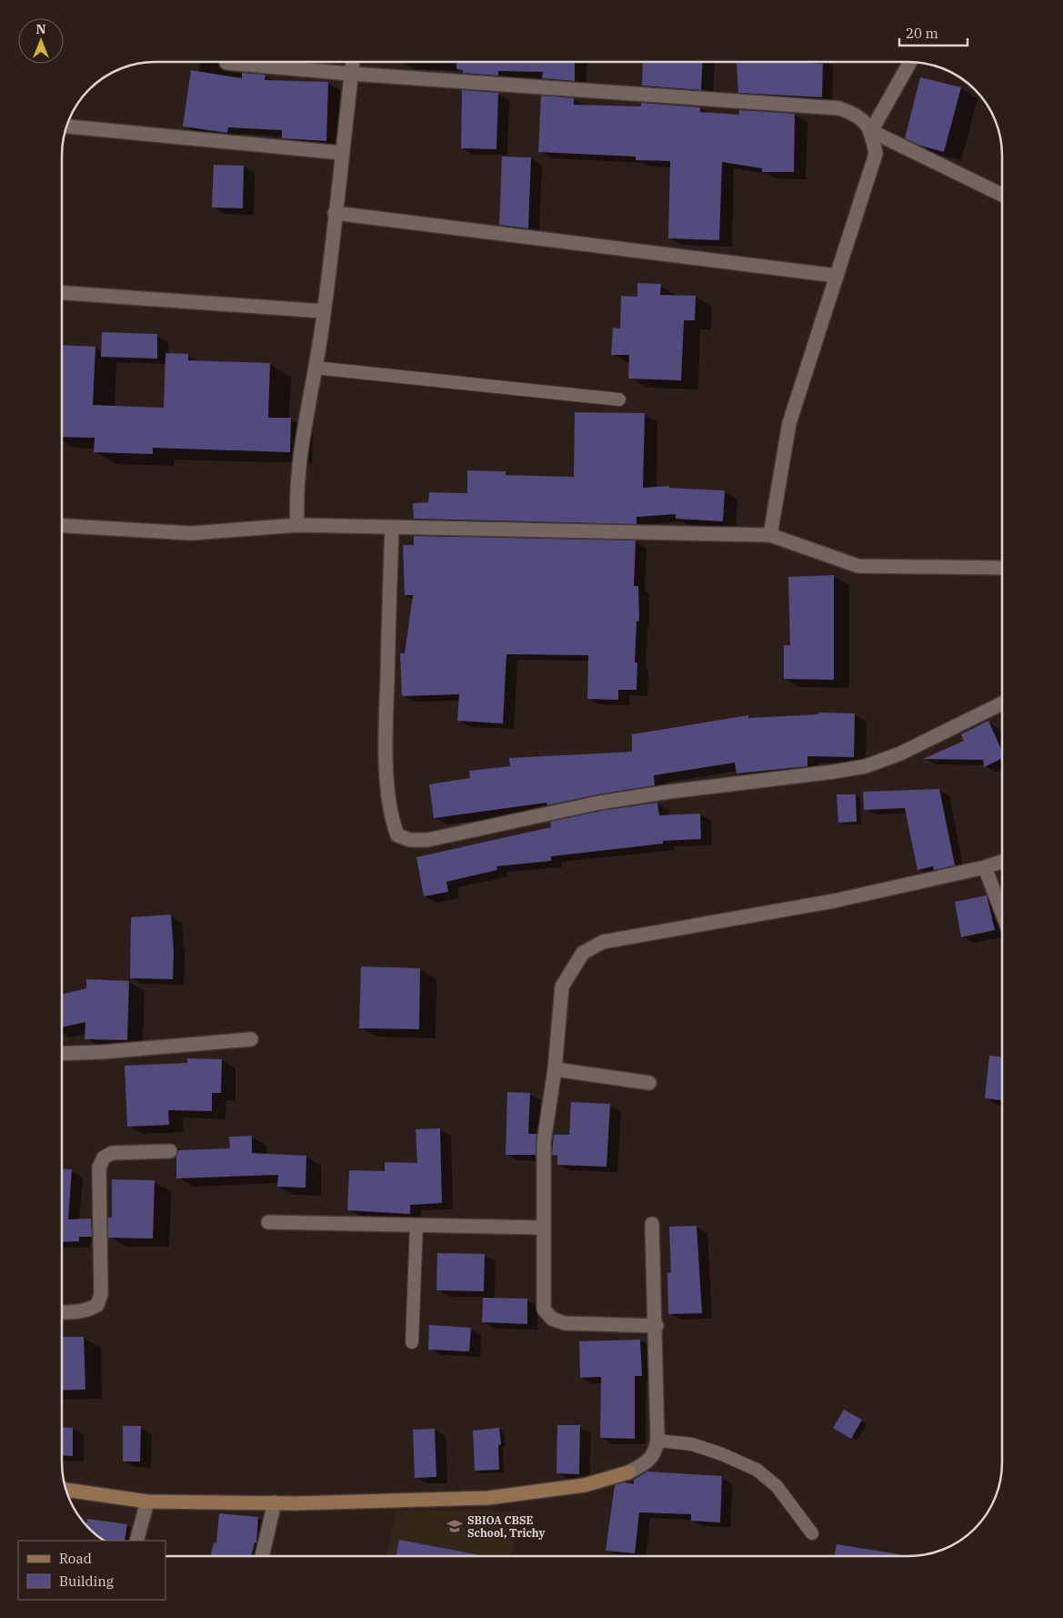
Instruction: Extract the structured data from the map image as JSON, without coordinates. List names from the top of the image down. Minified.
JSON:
{"places":{"school or university":["SBIOA CBSE School, Trichy"]},"legend":["Road","Building"],"scale_bar":"20 m","north":"top"}
